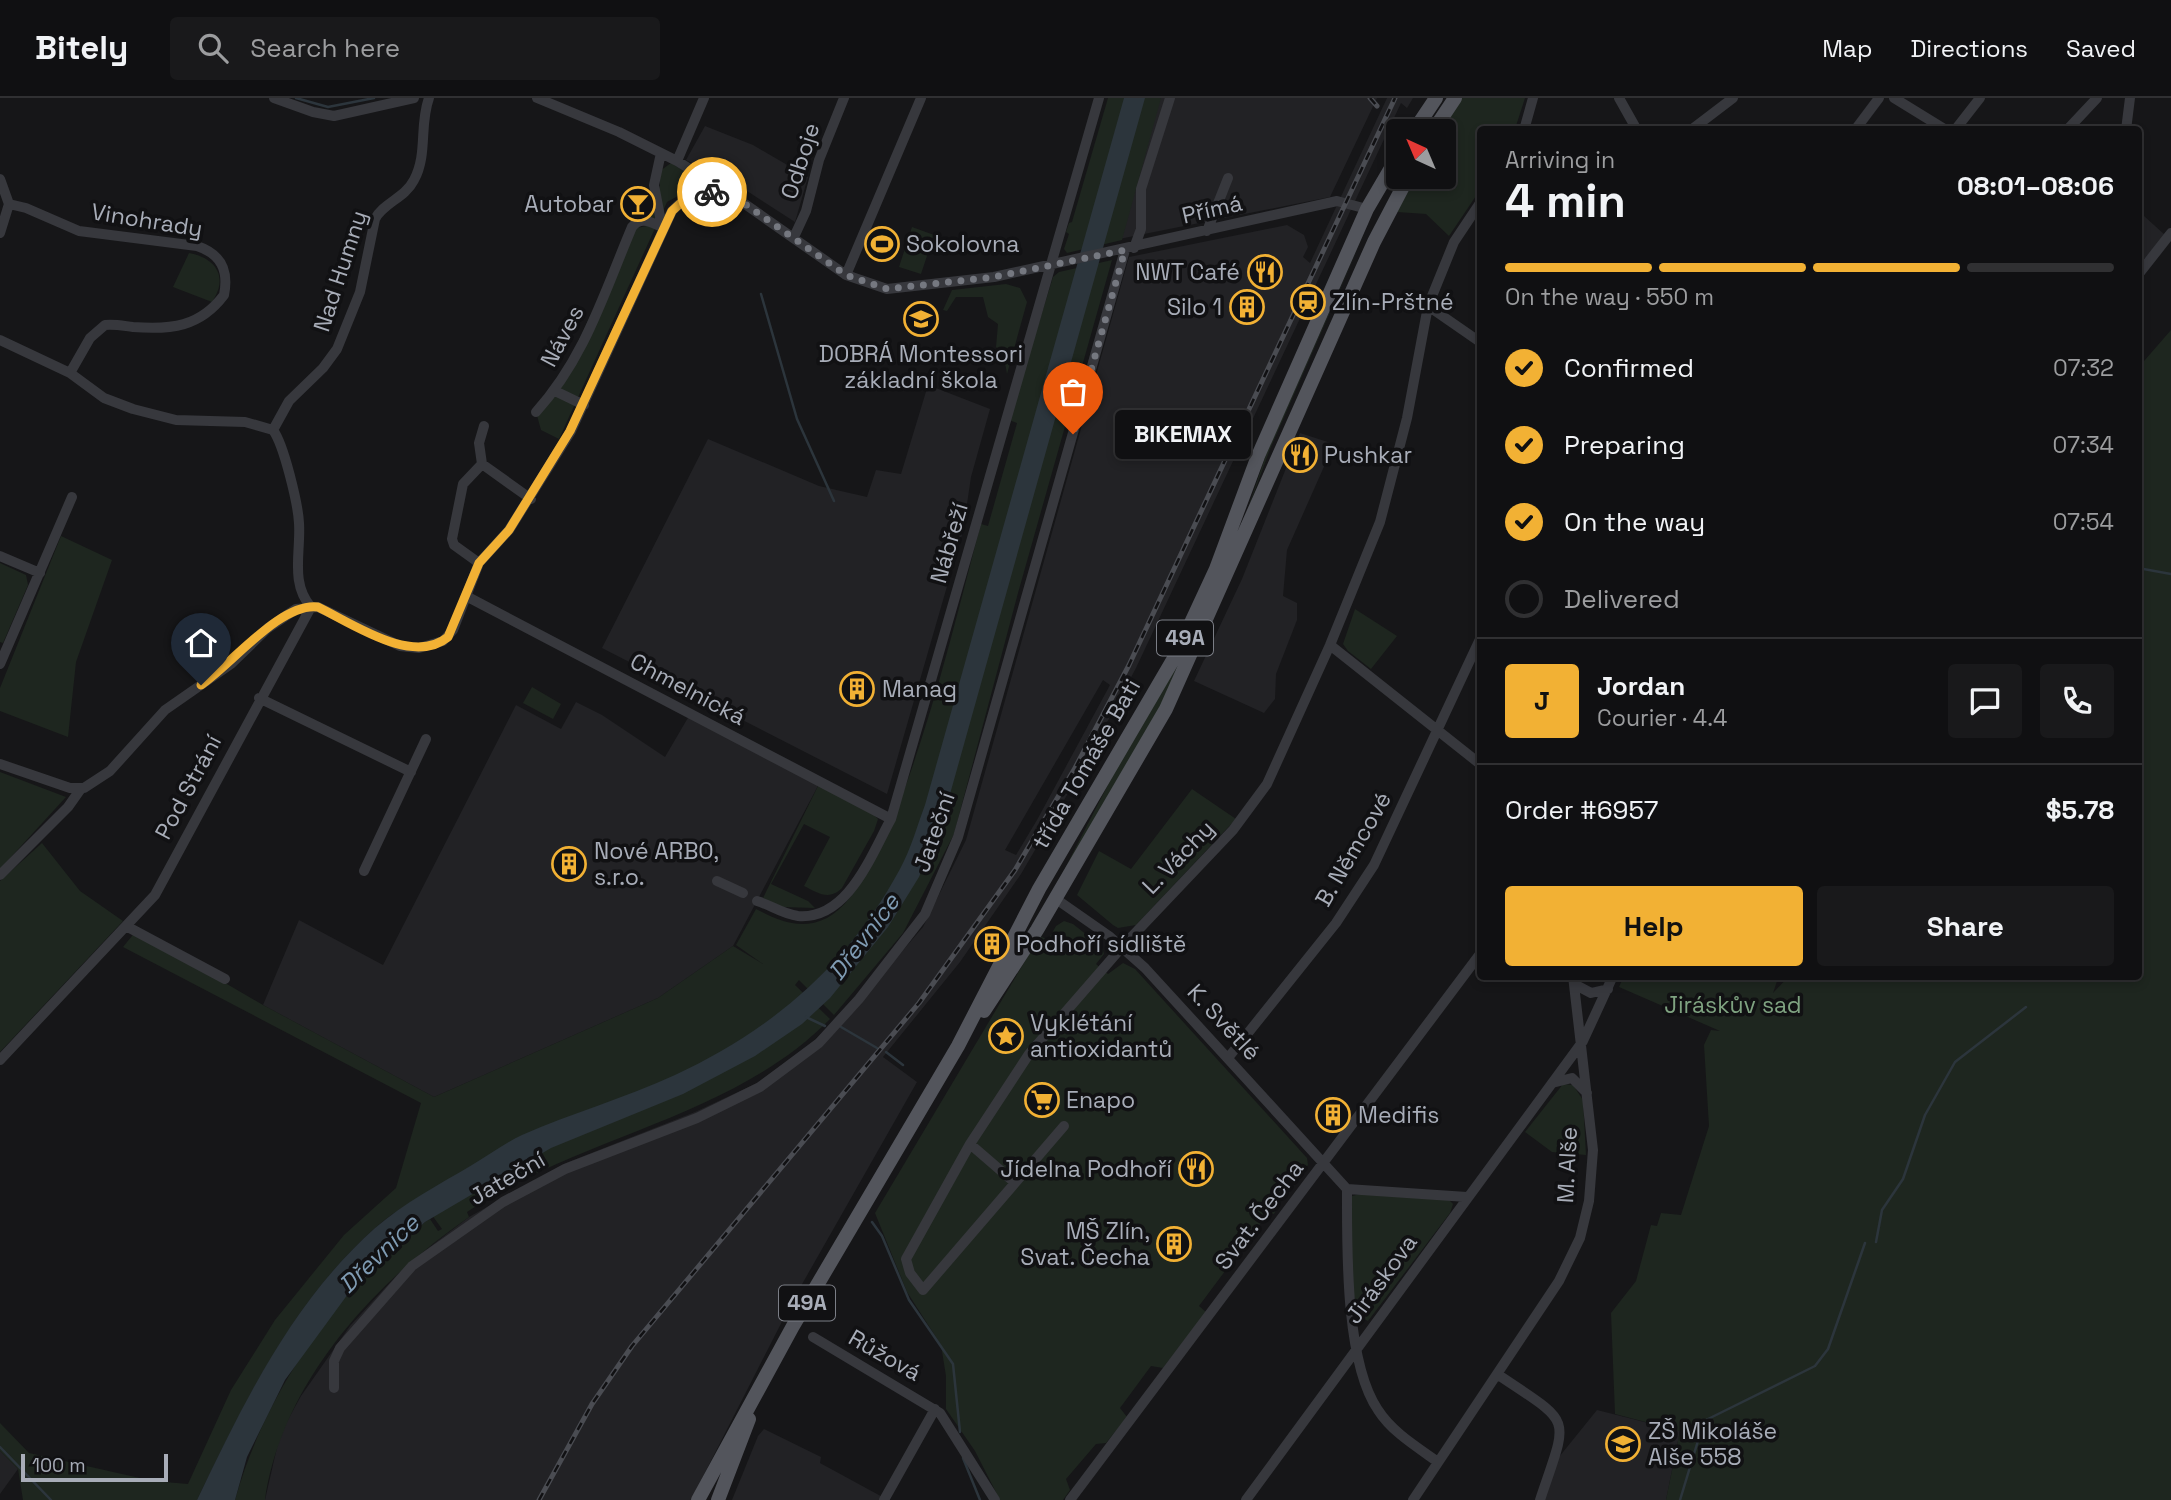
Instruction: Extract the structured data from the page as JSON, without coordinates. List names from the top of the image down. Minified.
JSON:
{"streets":{"main road":["49A","třída Tomáše Bati"],"street":["Odboje","Přímá","Vinohrady","Nad Humny","Náves","Nábřeží","Chmelnická","Pod Strání","Jateční","B. Němcové","L. Váchy","K. Světlé","M. Alše","Svat. Čecha","Jiráskova","Růžová"]},"crossings":[["Přímá","Nábřeží"],["Přímá","třída Tomáše Bati"],["Přímá","Jateční"],["Náves","Chmelnická"],["Náves","Pod Strání"],["Nábřeží","Chmelnická"],["třída Tomáše Bati","K. Světlé"],["B. Němcové","K. Světlé"],["L. Váchy","K. Světlé"],["K. Světlé","Svat. Čecha"],["M. Alše","Jiráskova"]],"water":["Dřevnice"],"parks":["Jiráskův sad"],"places":{"bar":["Autobar"],"sports":["Sokolovna"],"restaurant":["NWT Café","Pushkar","Jídelna Podhoří"],"station":["Zlín-Prštné"],"building":["Silo 1","Manag","Nové ARBO, s.r.o.","Podhoří sídliště","Medifis","MŠ Zlín, Svat. Čecha"],"school or university":["DOBRÁ Montessori základní škola","ZŠ Mikoláše Alše 558"],"other":["BIKEMAX"],"place":["Vyklétání antioxidantů"],"supermarket":["Enapo"]},"scale_bar":"100 m","north":"top left","page":{"header":"Bitely","search":"Search here","nav":["Map","Directions","Saved"],"heading":["4 min","Arriving in","08:01–08:06"],"panel":["Jordan","Courier · 4.4","Order #6957","$5.78"],"bar":"On the way · 550 m","list":[["Confirmed","07:32"],["Preparing","07:34"],["On the way","07:54"],"Delivered"],"bubble":"BIKEMAX","round":"J","buttons":["Help","Share"],"scale":"100 m"}}
